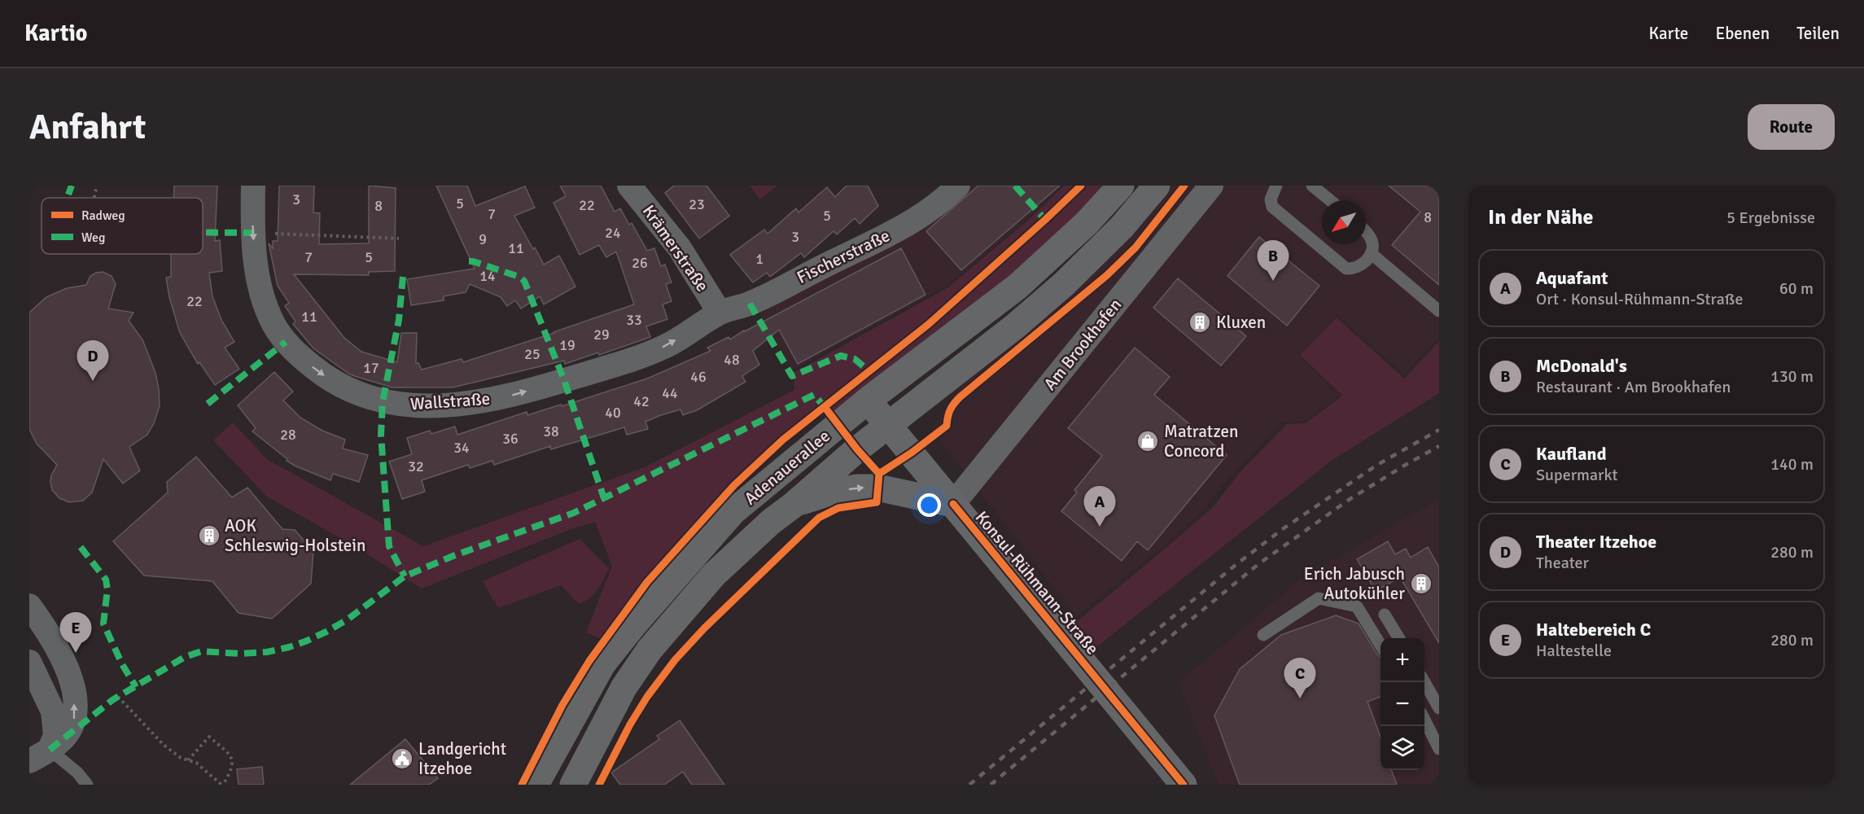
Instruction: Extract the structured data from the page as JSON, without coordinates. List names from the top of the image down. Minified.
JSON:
{"streets":{"main road":["Adenauerallee","Konsul-Rühmann-Straße"],"street":["Krämerstraße","Fischerstraße","Am Brookhafen","Wallstraße"]},"crossings":[["Krämerstraße","Fischerstraße"],["Krämerstraße","Wallstraße"],["Fischerstraße","Wallstraße"],["Am Brookhafen","Konsul-Rühmann-Straße"],["Adenauerallee","Konsul-Rühmann-Straße"]],"places":{"building":["Kluxen","AOK Schleswig-Holstein","Erich Jabusch Autokühler"],"shop":["Matratzen Concord"],"public building":["Landgericht Itzehoe"]},"house_numbers":["3","5","23","22","8","7","5","8","24","3","9","11","7","5","1","26","14","22","11","33","29","19","25","48","17","46","44","42","40","38","28","36","34","32"],"legend":["Radweg","Weg"],"north":"bottom left","page":{"header":"Kartio","nav":["Karte","Ebenen","Teilen"],"buttons":"Route","title":"Anfahrt","heading":["In der Nähe","5 Ergebnisse"],"pins":["B","D","A","E","C"],"list":[{"mark":"A","name":"Aquafant","note":"Ort · Konsul-Rühmann-Straße","value":"60 m"},{"mark":"B","name":"McDonald's","note":"Restaurant · Am Brookhafen","value":"130 m"},{"mark":"C","name":"Kaufland","note":"Supermarkt","value":"140 m"},{"mark":"D","name":"Theater Itzehoe","note":"Theater","value":"280 m"},{"mark":"E","name":"Haltebereich C","note":"Haltestelle","value":"280 m"}],"map_buttons":["+","−"]}}
